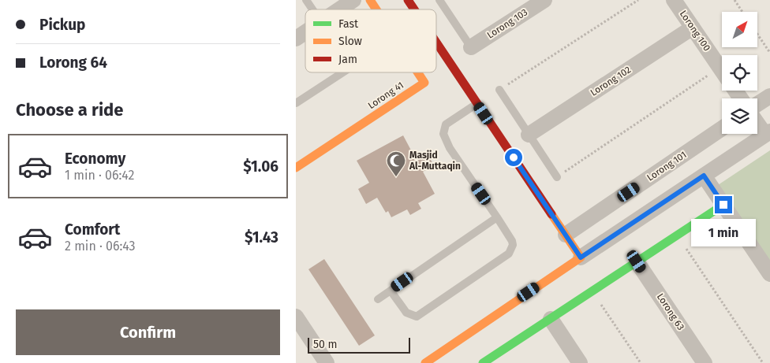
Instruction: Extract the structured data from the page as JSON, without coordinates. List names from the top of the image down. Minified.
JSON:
{"streets":{"street":["Lorong 103","Lorong 100","Lorong 102","Lorong 41","Lorong 101","Lorong 63"]},"crossings":[["Lorong 100","Lorong 102"]],"places":{"mosque":["Masjid Al-Muttaqin"]},"legend":["Fast","Slow","Jam"],"scale_bar":"50 m","north":"top right","page":{"banner":["Pickup","Lorong 64"],"heading":"Choose a ride","list":[{"name":"Economy","note":"1 min · 06:42","value":"$1.06"},{"name":"Comfort","note":"2 min · 06:43","value":"$1.43"}],"bubble":"1 min","buttons":"Confirm","scale":"50 m"}}
